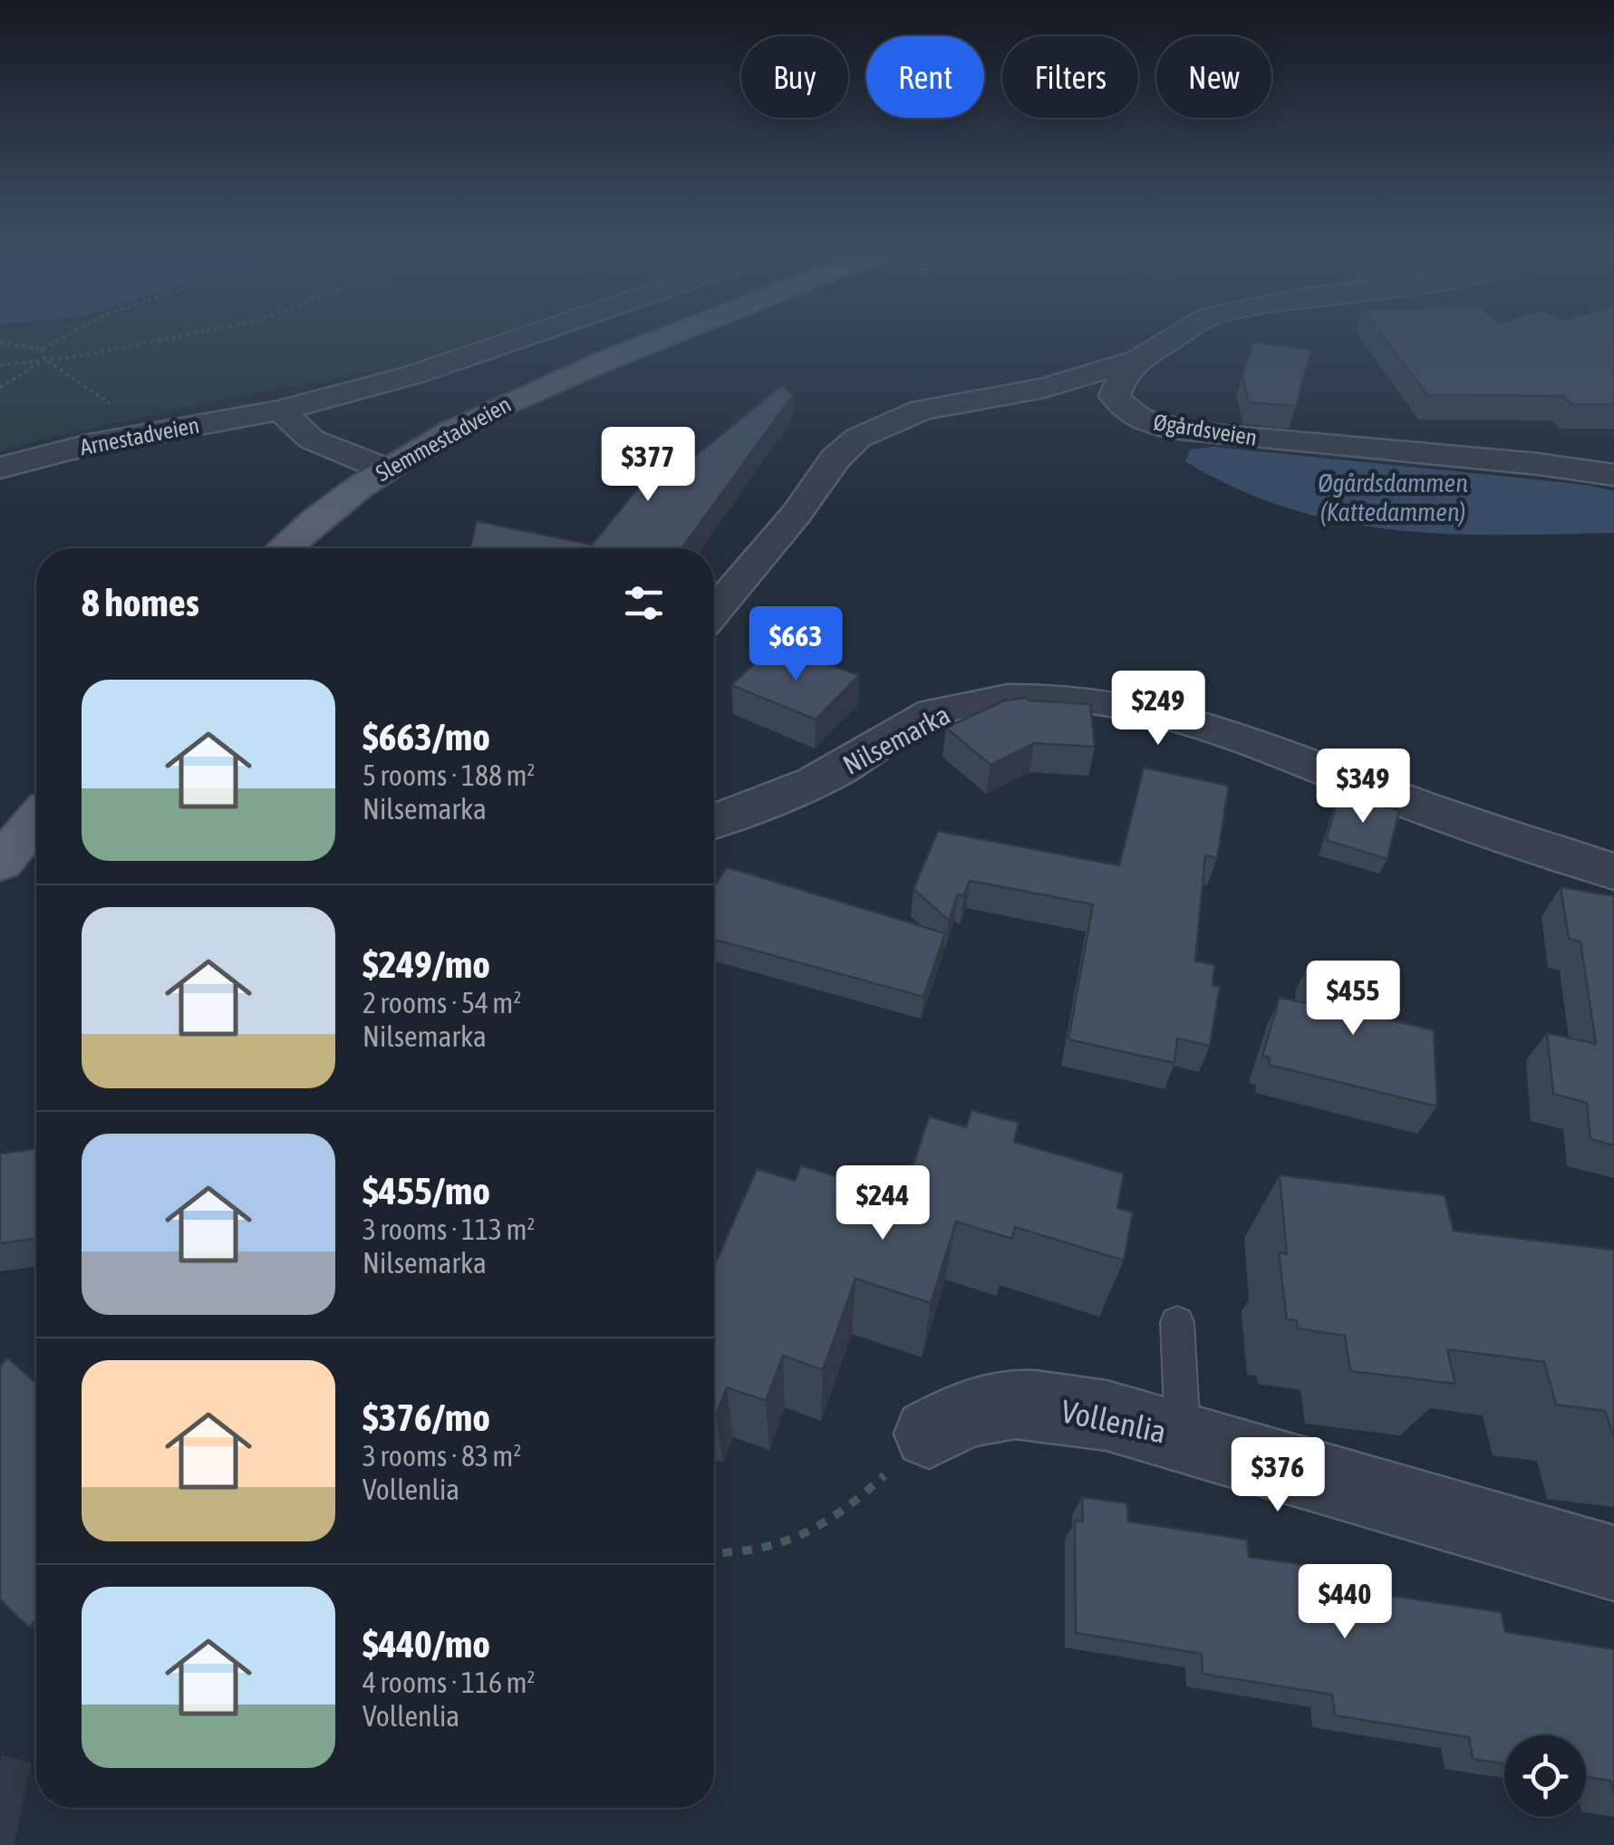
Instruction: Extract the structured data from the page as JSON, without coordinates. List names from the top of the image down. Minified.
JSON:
{"streets":{"main road":["Slemmestadveien"],"street":["Øgårdsveien","Arnestadveien","Nilsemarka","Vollenlia"]},"water":["Øgårdsdammen (Kattedammen)"],"page":{"chip":["Buy","Rent","Filters","New"],"price":["$377","$663","$249","$349","$455","$244","$376","$440"],"heading":"8 homes","list":[{"name":"$663/mo","note":"5 rooms · 188 m² · Nilsemarka"},{"name":"$249/mo","note":"2 rooms · 54 m² · Nilsemarka"},{"name":"$455/mo","note":"3 rooms · 113 m² · Nilsemarka"},{"name":"$376/mo","note":"3 rooms · 83 m² · Vollenlia"},{"name":"$440/mo","note":"4 rooms · 116 m² · Vollenlia"}]}}
